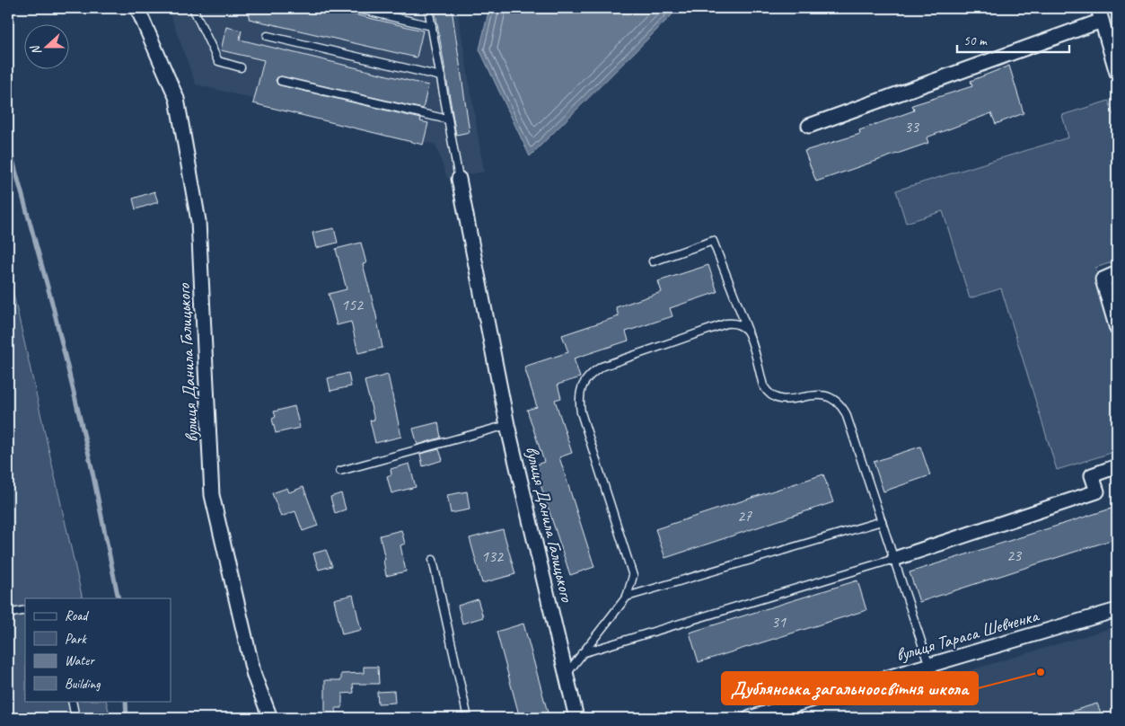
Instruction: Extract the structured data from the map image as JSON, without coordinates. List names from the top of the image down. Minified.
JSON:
{"streets":{"street":["вулиця Данила Галицького","вулиця Тараса Шевченка"]},"places":["Дублянська загальноосвітня школа"],"house_numbers":["33","152","27","23","132","31"],"legend":["Road","Park","Water","Building"],"scale_bar":"50 m","north":"left"}
